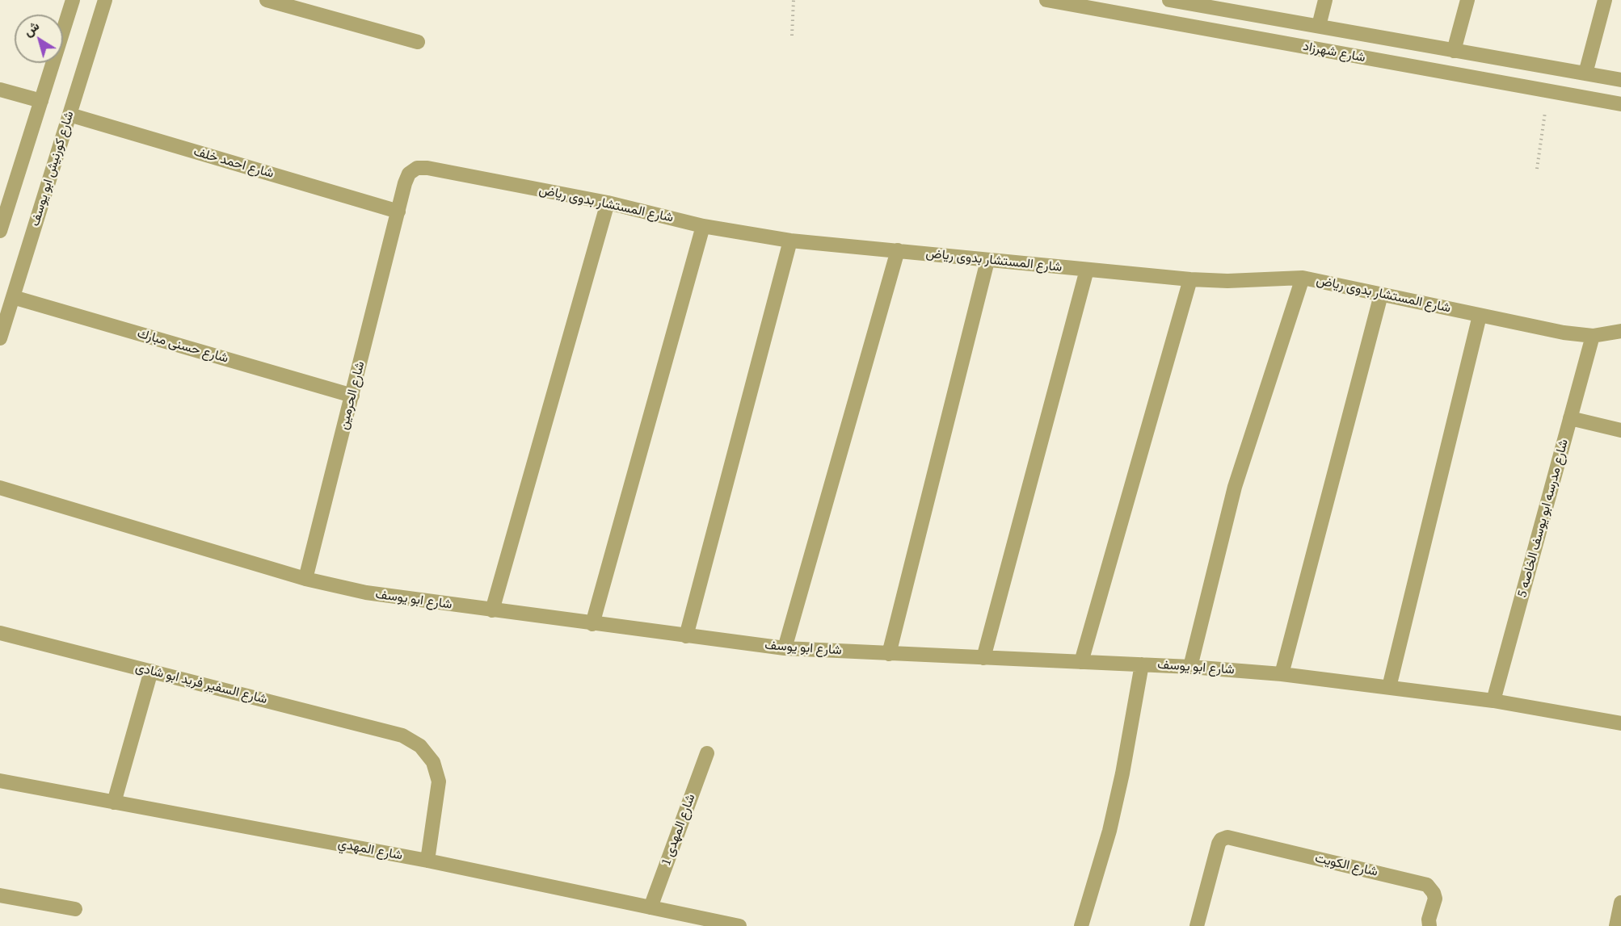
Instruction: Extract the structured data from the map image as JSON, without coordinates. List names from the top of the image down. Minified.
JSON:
{"streets":{"street":["شارع شهرزاد","شارع احمد خلف","شارع كورنيش ابو يوسف","شارع المستشار بدوى رياض","شارع حسنى مبارك","شارع الحرمين","شارع مدرسه ابو يوسف الخاصه 5","شارع ابو يوسف","شارع السفير فريد ابو شادى","شارع المهدى 1","شارع المهدي","شارع الكويت"]},"crossings":[["شارع احمد خلف","شارع كورنيش ابو يوسف"],["شارع احمد خلف","شارع المستشار بدوى رياض"],["شارع احمد خلف","شارع الحرمين"],["شارع كورنيش ابو يوسف","شارع حسنى مبارك"],["شارع المستشار بدوى رياض","شارع الحرمين"],["شارع المستشار بدوى رياض","شارع مدرسه ابو يوسف الخاصه 5"],["شارع حسنى مبارك","شارع الحرمين"],["شارع الحرمين","شارع ابو يوسف"],["شارع مدرسه ابو يوسف الخاصه 5","شارع ابو يوسف"],["شارع السفير فريد ابو شادى","شارع المهدي"],["شارع المهدى 1","شارع المهدي"]],"north":"top left"}
